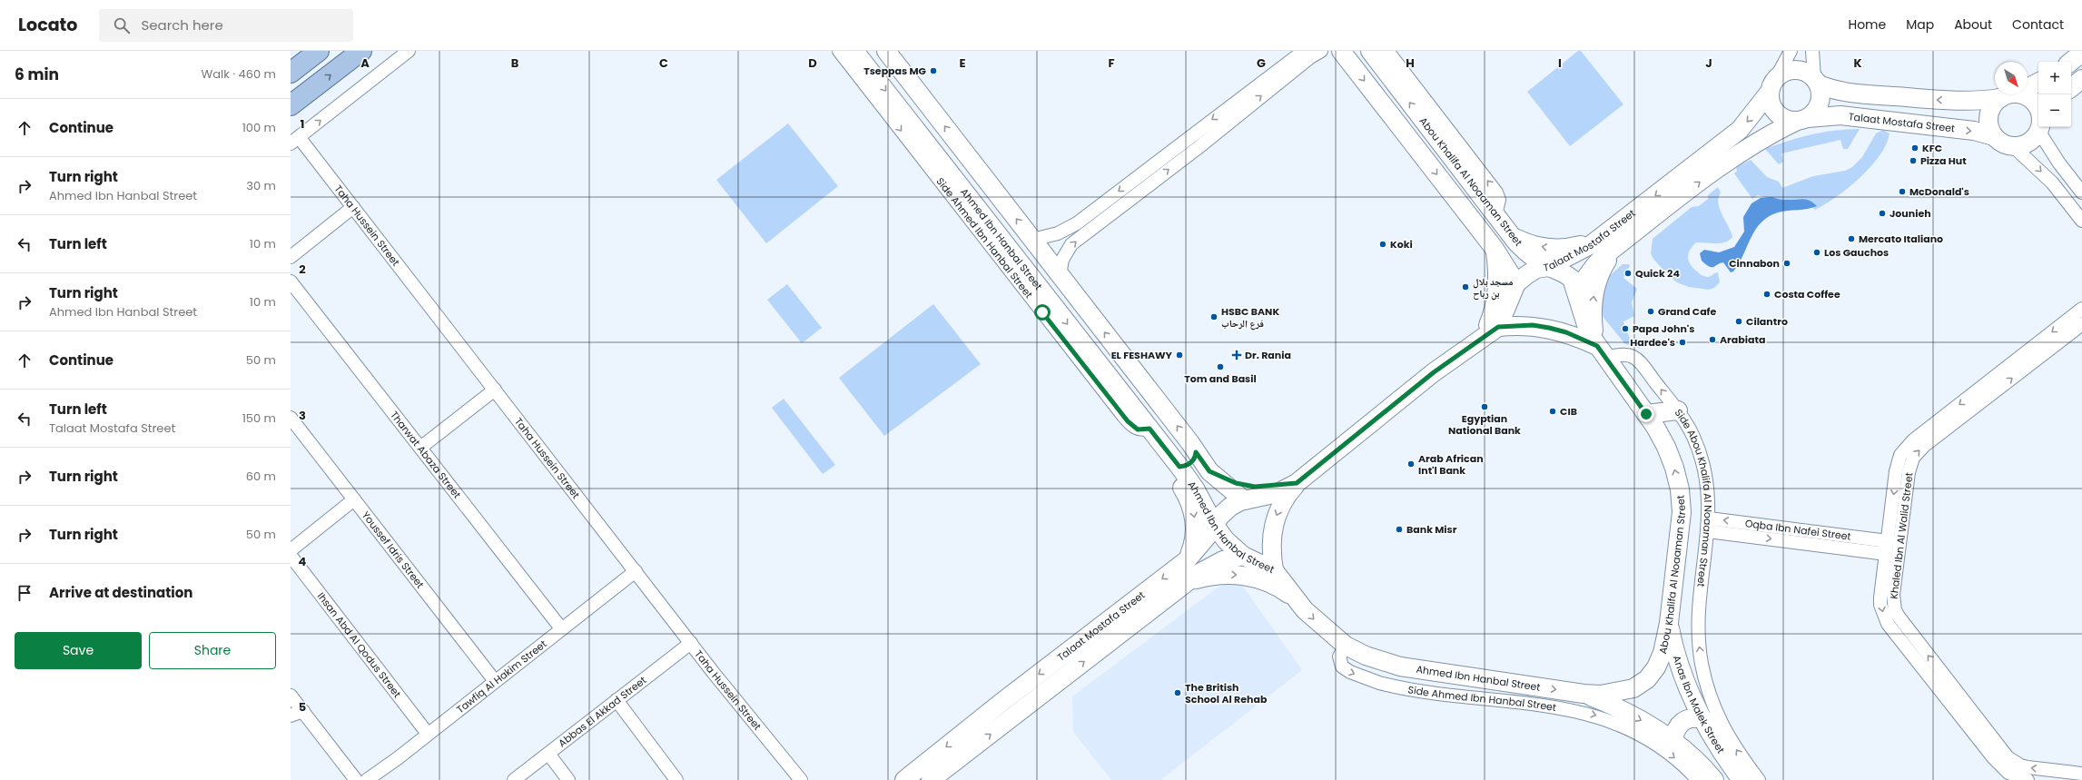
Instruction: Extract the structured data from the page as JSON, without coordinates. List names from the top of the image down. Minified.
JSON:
{"streets":{"street":["Talaat Mostafa Street","Abou Khalifa Al Noaaman Street","Taha Hussein Street","Side Ahmed Ibn Hanbal Street","Ahmed Ibn Hanbal Street","Tharwat Abaza Street","Side Abou Khalifa Al Noaaman Street","Oqba Ibn Nafei Street","Khaled Ibn Al Walid Street","Youssef Idris Street","Ihsan Abd Al Qodus Street","Tawfiq Al Hakim Street","Anas Ibn Malek Street","Abbas El Akkad Street"]},"crossings":[["Talaat Mostafa Street","Abou Khalifa Al Noaaman Street"],["Talaat Mostafa Street","Ahmed Ibn Hanbal Street"],["Abou Khalifa Al Noaaman Street","Ahmed Ibn Hanbal Street"],["Abou Khalifa Al Noaaman Street","Side Abou Khalifa Al Noaaman Street"],["Abou Khalifa Al Noaaman Street","Anas Ibn Malek Street"],["Taha Hussein Street","Tawfiq Al Hakim Street"],["Taha Hussein Street","Abbas El Akkad Street"],["Side Ahmed Ibn Hanbal Street","Ahmed Ibn Hanbal Street"],["Tharwat Abaza Street","Tawfiq Al Hakim Street"],["Side Abou Khalifa Al Noaaman Street","Oqba Ibn Nafei Street"],["Oqba Ibn Nafei Street","Khaled Ibn Al Walid Street"],["Youssef Idris Street","Tawfiq Al Hakim Street"],["Ihsan Abd Al Qodus Street","Tawfiq Al Hakim Street"]],"one_way":["Side Ahmed Ibn Hanbal Street","Side Abou Khalifa Al Noaaman Street"],"places":{"other":["Tseppas MG","KFC","Pizza Hut","McDonald's","Jounieh","Mercato Italiano","Koki","Los Gauchos","Cinnabon","Quick 24","مسجد بلال بن رباح","Costa Coffee","Grand Cafe","HSBC BANK فرع الرحاب","Cilantro","Papa John's","Arabiata","Hardee's","EL FESHAWY","Tom and Basil","Egyptian National Bank","CIB","Arab African Int'l Bank","Bank Misr","The British School Al Rehab"],"health":["Dr. Rania"]},"north":"bottom right","page":{"header":"Locato","search":"Search here","nav":["Home","Map","About","Contact"],"heading":["6 min","Walk · 460 m"],"map_buttons":["+","−"],"list":[["Continue","100 m"],["Turn right","Ahmed Ibn Hanbal Street","30 m"],["Turn left","10 m"],["Turn right","Ahmed Ibn Hanbal Street","10 m"],["Continue","50 m"],["Turn left","Talaat Mostafa Street","150 m"],["Turn right","60 m"],["Turn right","50 m"],"Arrive at destination"],"buttons":["Save","Share"]},"grid":{"columns":["A","B","C","D","E","F","G","H","I","J","K"],"rows":["1","2","3","4","5"]}}
